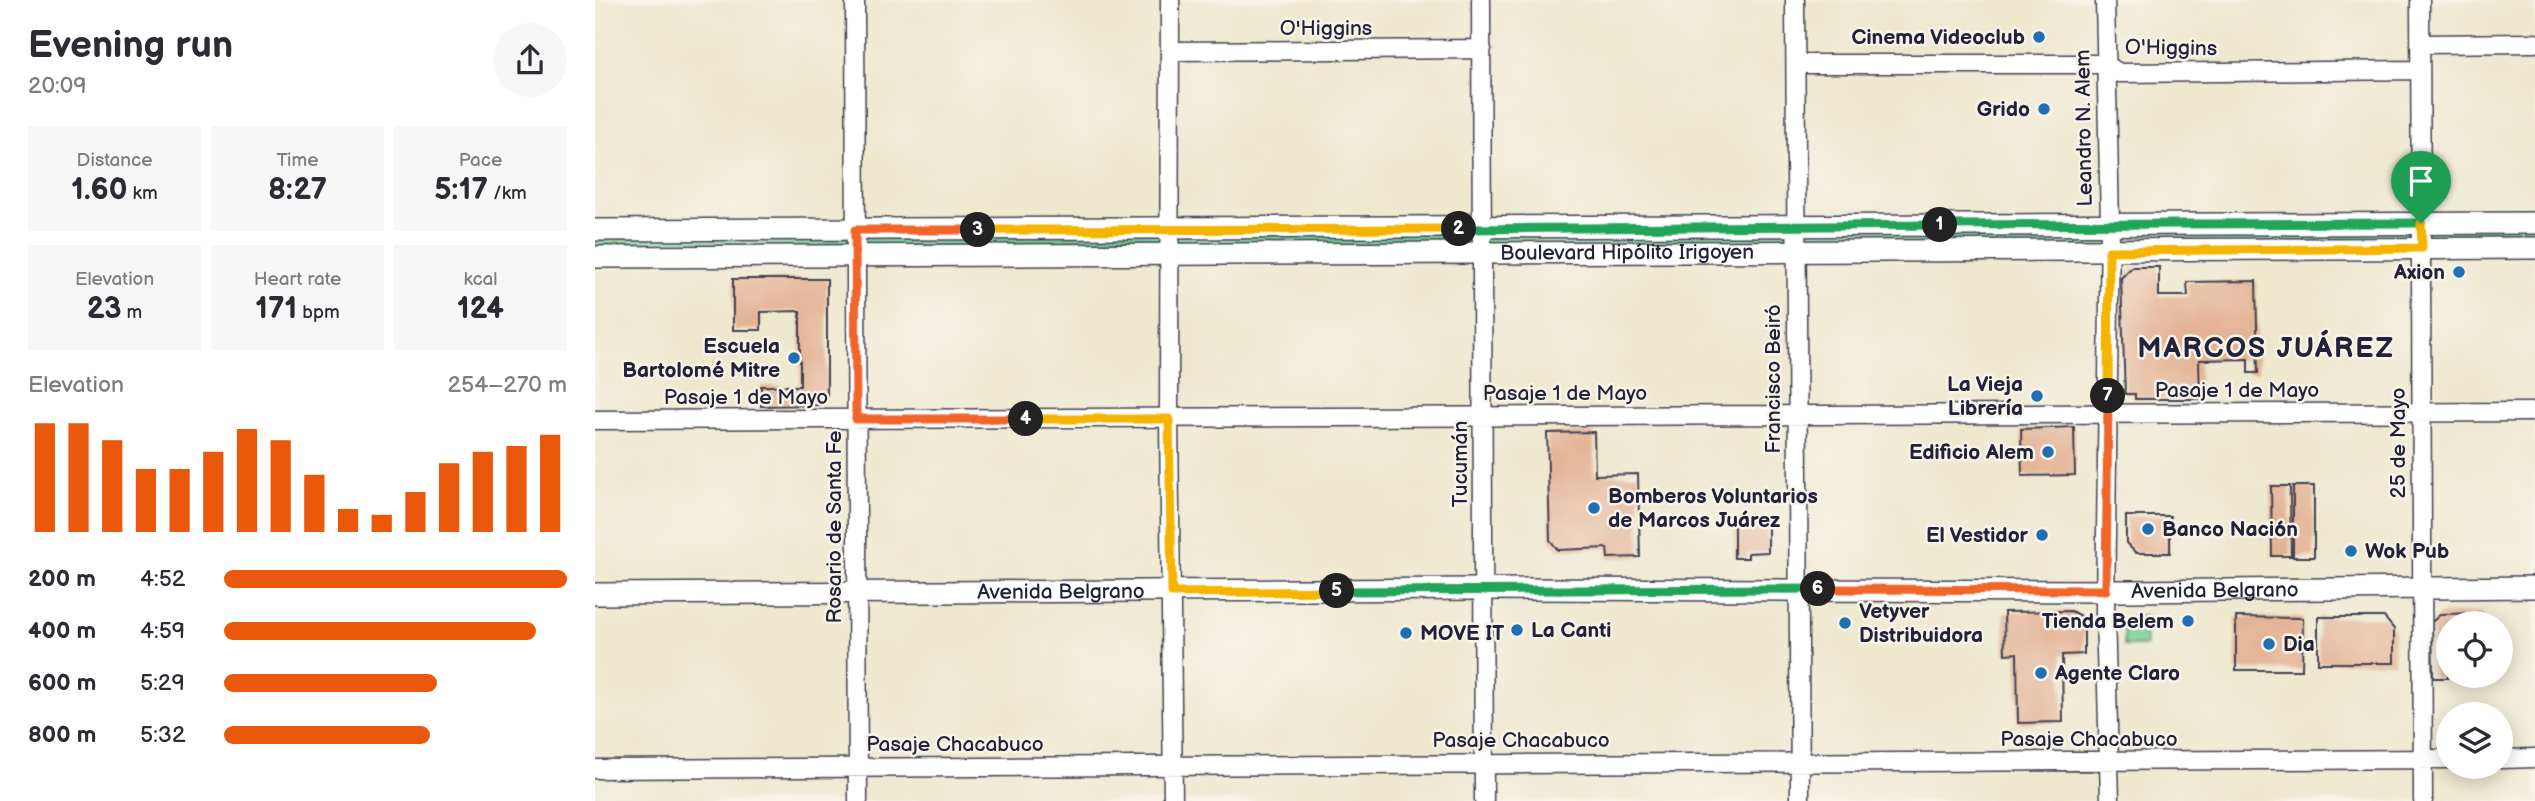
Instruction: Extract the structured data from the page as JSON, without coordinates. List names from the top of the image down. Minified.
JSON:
{"streets":{"street":["O'Higgins","Leandro N. Alem","Boulevard Hipólito Irigoyen","Francisco Beiró","Pasaje 1 de Mayo","25 de Mayo","Tucumán","Rosario de Santa Fe","Avenida Belgrano","Pasaje Chacabuco"]},"crossings":[["O'Higgins","Leandro N. Alem"],["O'Higgins","Francisco Beiró"],["O'Higgins","25 de Mayo"],["O'Higgins","Tucumán"],["Leandro N. Alem","Boulevard Hipólito Irigoyen"],["Leandro N. Alem","Pasaje 1 de Mayo"],["Leandro N. Alem","Avenida Belgrano"],["Leandro N. Alem","Pasaje Chacabuco"],["Boulevard Hipólito Irigoyen","Francisco Beiró"],["Boulevard Hipólito Irigoyen","25 de Mayo"],["Boulevard Hipólito Irigoyen","Tucumán"],["Boulevard Hipólito Irigoyen","Rosario de Santa Fe"],["Francisco Beiró","Pasaje 1 de Mayo"],["Francisco Beiró","Avenida Belgrano"],["Francisco Beiró","Pasaje Chacabuco"],["Pasaje 1 de Mayo","25 de Mayo"],["Pasaje 1 de Mayo","Tucumán"],["Pasaje 1 de Mayo","Rosario de Santa Fe"],["25 de Mayo","Avenida Belgrano"],["25 de Mayo","Pasaje Chacabuco"],["Tucumán","Avenida Belgrano"],["Tucumán","Pasaje Chacabuco"],["Rosario de Santa Fe","Avenida Belgrano"],["Rosario de Santa Fe","Pasaje Chacabuco"]],"districts":["MARCOS JUÁREZ"],"places":["Cinema Videoclub","Grido","Axion","Escuela Bartolomé Mitre","La Vieja Librería","Edificio Alem","Bomberos Voluntarios de Marcos Juárez","Banco Nación","El Vestidor","Wok Pub","Tienda Belem","Vetyver Distribuidora","La Canti","MOVE IT","Dia","Agente Claro"],"page":{"heading":["Evening run","20:09"],"stats":[["Distance","1.60 km"],["Time","8:27"],["Pace","5:17 /km"],["Elevation","23 m"],["Heart rate","171 bpm"],["kcal","124"]],"pins":["1","2","3","7","4","6","5"],"chart":["Elevation","254–270 m"],"list":[{"name":"200 m","note":"4:52"},{"name":"400 m","note":"4:59"},{"name":"600 m","note":"5:29"},{"name":"800 m","note":"5:32"}]}}
